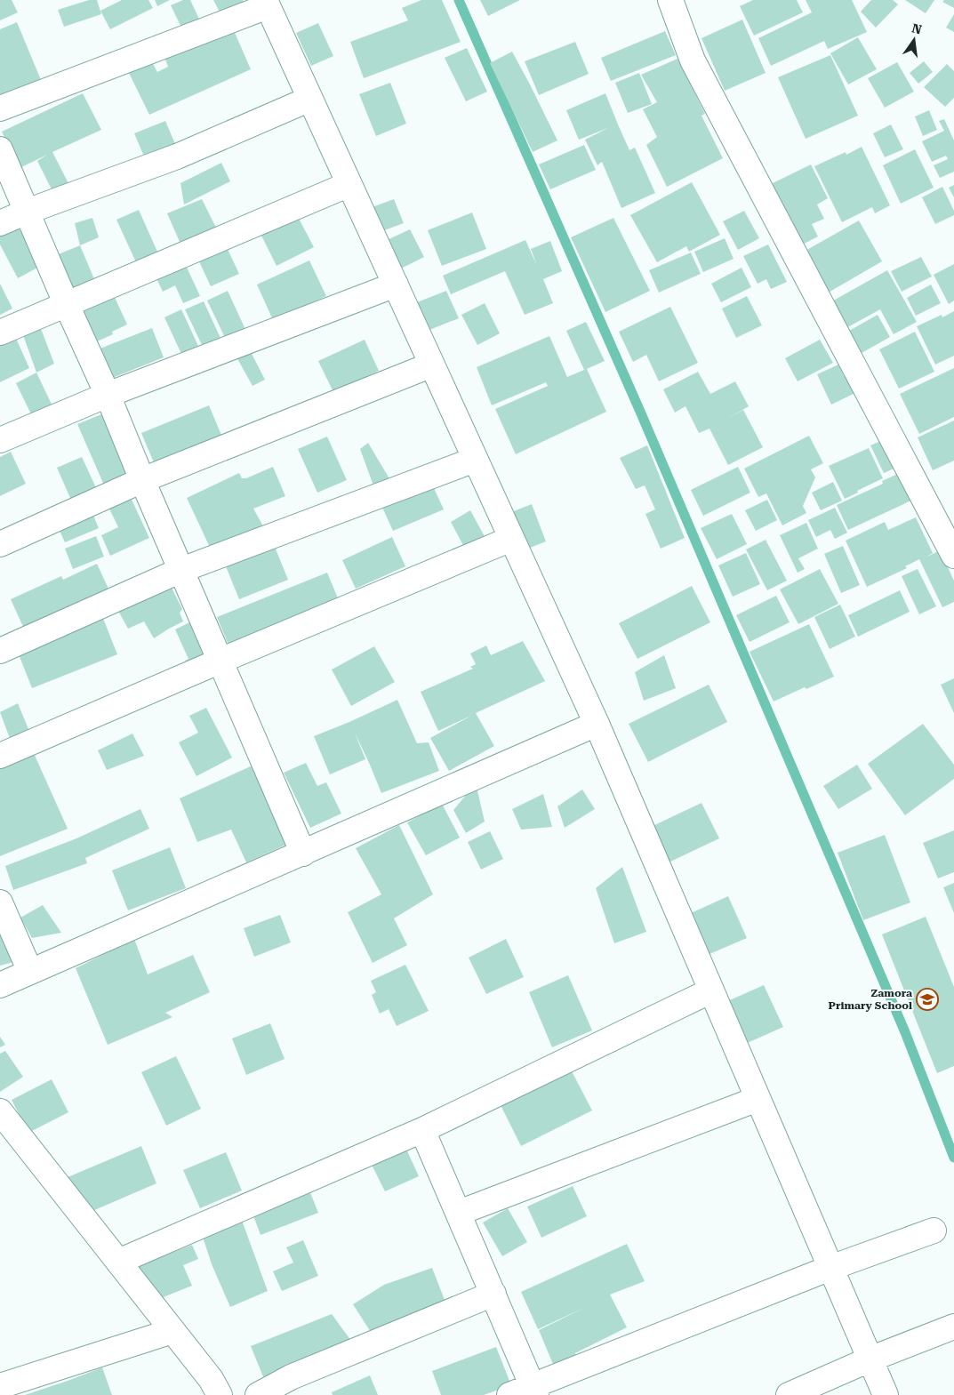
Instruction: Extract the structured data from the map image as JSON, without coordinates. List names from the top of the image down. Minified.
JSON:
{"places":{"school or university":["Zamora Primary School"]},"north":"top"}
